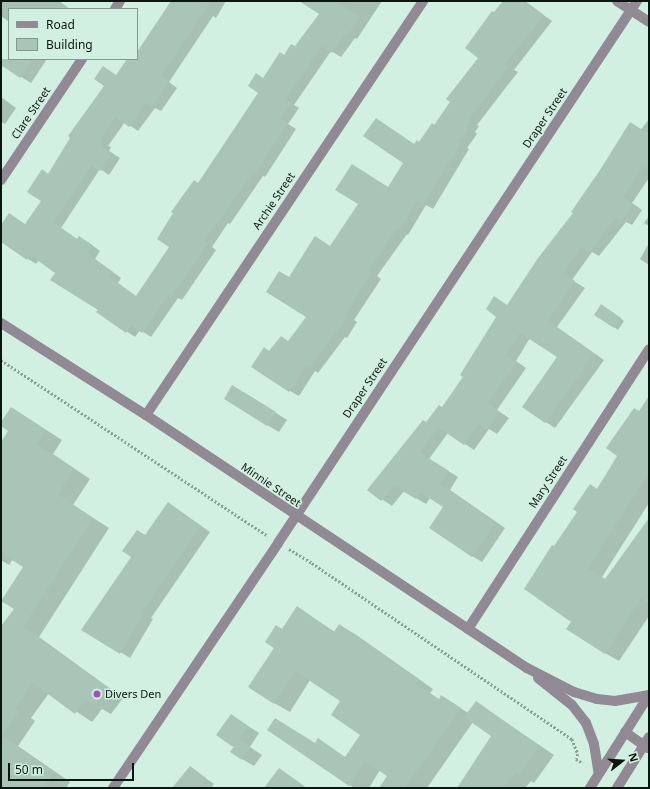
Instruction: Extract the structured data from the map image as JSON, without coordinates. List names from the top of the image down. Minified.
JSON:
{"streets":{"street":["Clare Street","Draper Street","Archie Street","Mary Street","Minnie Street"]},"crossings":[["Draper Street","Minnie Street"],["Archie Street","Minnie Street"],["Mary Street","Minnie Street"]],"places":["Divers Den"],"legend":["Road","Building"],"scale_bar":"50 m","north":"right"}
